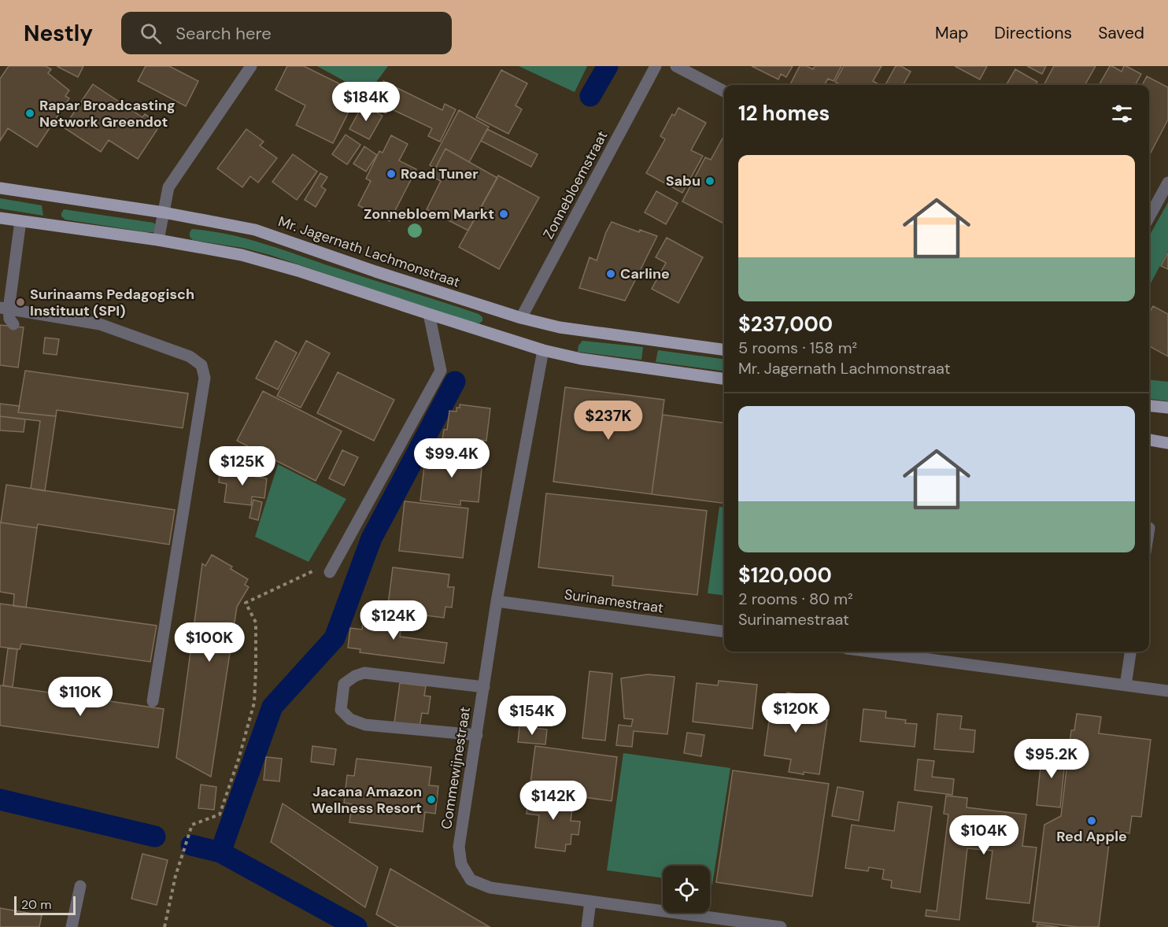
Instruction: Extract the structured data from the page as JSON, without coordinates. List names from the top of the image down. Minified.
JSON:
{"streets":{"main road":["Mr. Jagernath Lachmonstraat"],"street":["Zonnebloemstraat","Surinamestraat","Commewijnestraat"]},"crossings":[["Zonnebloemstraat","Mr. Jagernath Lachmonstraat"],["Surinamestraat","Commewijnestraat"]],"places":["Rapar Broadcasting Network Greendot","Road Tuner","Sabu","Zonnebloem Markt","Carline","Surinaams Pedagogisch Instituut (SPI)","Jacana Amazon Wellness Resort","Red Apple"],"scale_bar":"20 m","page":{"header":"Nestly","search":"Search here","nav":["Map","Directions","Saved"],"price":["$184K","$237K","$99.4K","$125K","$124K","$100K","$110K","$120K","$154K","$95.2K","$142K","$104K"],"heading":"12 homes","list":[{"name":"$237,000","note":"5 rooms · 158 m² · Mr. Jagernath Lachmonstraat"},{"name":"$120,000","note":"2 rooms · 80 m² · Surinamestraat"}],"scale":"20 m"}}
